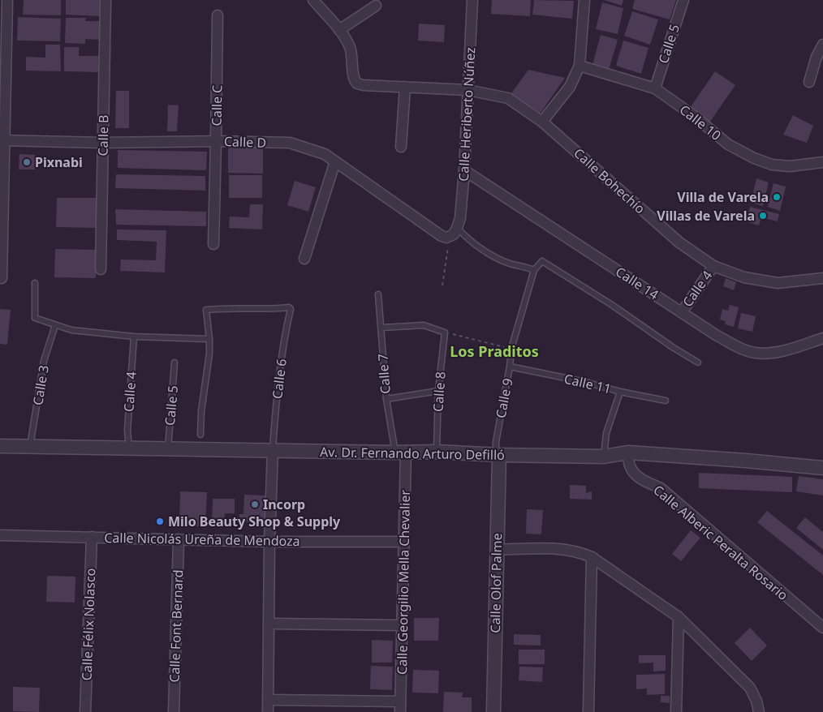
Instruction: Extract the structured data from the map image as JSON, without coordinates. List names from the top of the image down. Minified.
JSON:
{"streets":{"street":["Calle 5","Calle C","Calle Heriberto Núñez","Calle 10","Calle B","Calle D","Calle Bohechío","Calle 14","Calle 4","Av. Dr. Fernando Arturo Defilló","Calle Nicolás Ureña de Mendoza","Calle Alberic Peralta Rosario","Calle Georgilio Mella Chevalier","Calle Olof Palme","Calle Félix Nolasco","Calle Font Bernard"],"lane":["Calle 7","Calle 6","Calle 11","Calle 3","Calle 8","Calle 9"]},"crossings":[["Calle 5","Calle 10"],["Calle 5","Av. Dr. Fernando Arturo Defilló"],["Calle C","Calle D"],["Calle Heriberto Núñez","Calle Bohechío"],["Calle Heriberto Núñez","Calle 14"],["Calle B","Calle D"],["Calle Bohechío","Calle 4"],["Calle 14","Calle 4"],["Calle 4","Av. Dr. Fernando Arturo Defilló"],["Calle 7","Av. Dr. Fernando Arturo Defilló"],["Calle 7","Calle Georgilio Mella Chevalier"],["Calle 6","Av. Dr. Fernando Arturo Defilló"],["Calle 11","Calle 9"],["Calle 3","Av. Dr. Fernando Arturo Defilló"],["Calle 8","Av. Dr. Fernando Arturo Defilló"],["Calle 9","Av. Dr. Fernando Arturo Defilló"],["Calle 9","Calle Olof Palme"],["Av. Dr. Fernando Arturo Defilló","Calle Alberic Peralta Rosario"],["Av. Dr. Fernando Arturo Defilló","Calle Georgilio Mella Chevalier"],["Av. Dr. Fernando Arturo Defilló","Calle Olof Palme"],["Calle Nicolás Ureña de Mendoza","Calle Georgilio Mella Chevalier"],["Calle Nicolás Ureña de Mendoza","Calle Félix Nolasco"],["Calle Nicolás Ureña de Mendoza","Calle Font Bernard"]],"districts":["Los Praditos"],"places":["Pixnabi","Villa de Varela","Villas de Varela","Incorp","Milo Beauty Shop & Supply"]}
